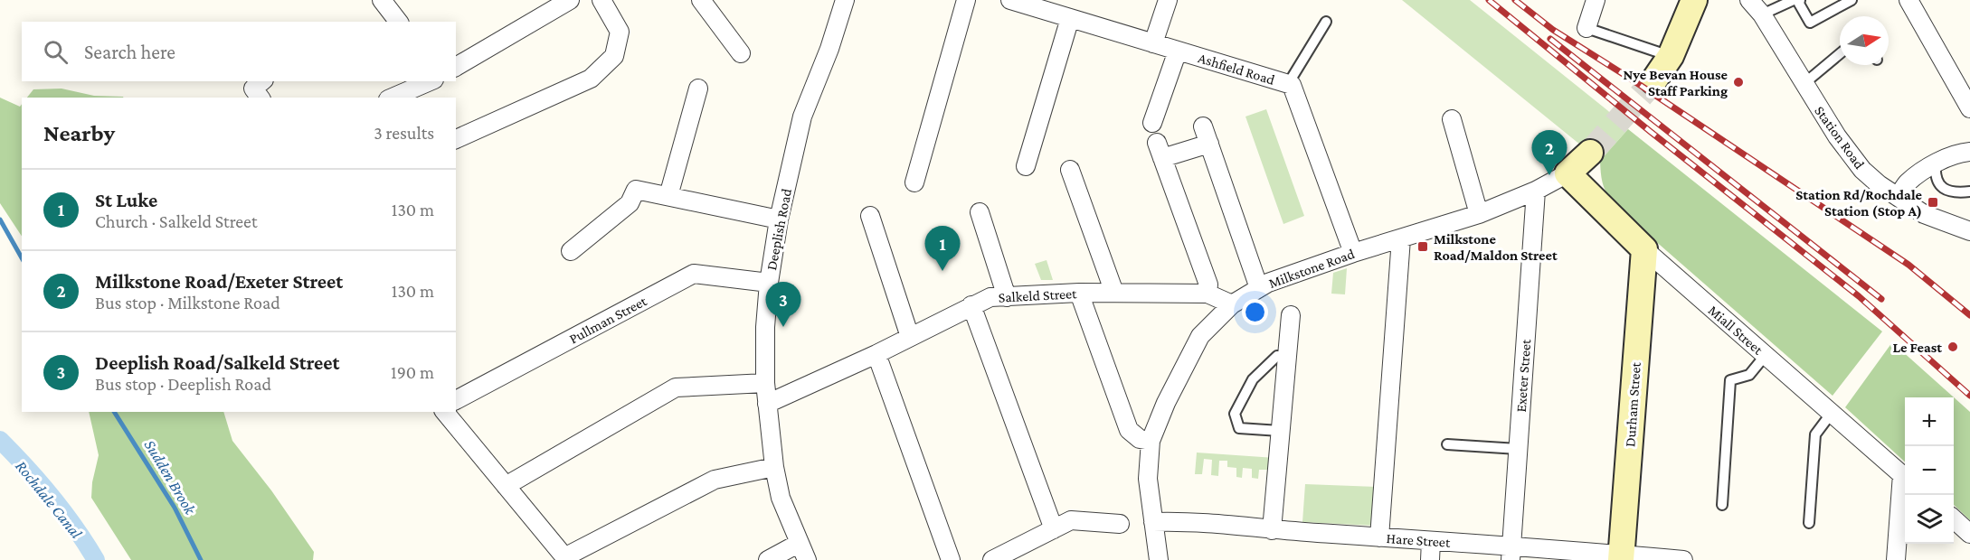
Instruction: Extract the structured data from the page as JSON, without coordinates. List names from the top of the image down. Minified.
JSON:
{"streets":{"main road":["Milkstone Road","Miall Street","Durham Street"],"street":["Ashfield Road","Station Road","Deeplish Road","Salkeld Street","Pullman Street","Exeter Street","Hare Street"]},"crossings":[["Ashfield Road","Milkstone Road"],["Deeplish Road","Salkeld Street"],["Deeplish Road","Pullman Street"],["Milkstone Road","Salkeld Street"],["Milkstone Road","Miall Street"],["Milkstone Road","Exeter Street"],["Milkstone Road","Hare Street"],["Miall Street","Durham Street"],["Exeter Street","Hare Street"],["Durham Street","Hare Street"]],"water":["Sudden Brook","Rochdale Canal"],"places":{"other":["Nye Bevan House Staff Parking","Le Feast"],"transit":["Station Rd/Rochdale Station (Stop A)","Milkstone Road/Maldon Street"]},"north":"right","page":{"search":"Search here","heading":["Nearby","3 results"],"pins":["2","1","3"],"list":[{"mark":"1","name":"St Luke","note":"Church · Salkeld Street","value":"130 m"},{"mark":"2","name":"Milkstone Road/Exeter Street","note":"Bus stop · Milkstone Road","value":"130 m"},{"mark":"3","name":"Deeplish Road/Salkeld Street","note":"Bus stop · Deeplish Road","value":"190 m"}],"map_buttons":["+","−"]}}
